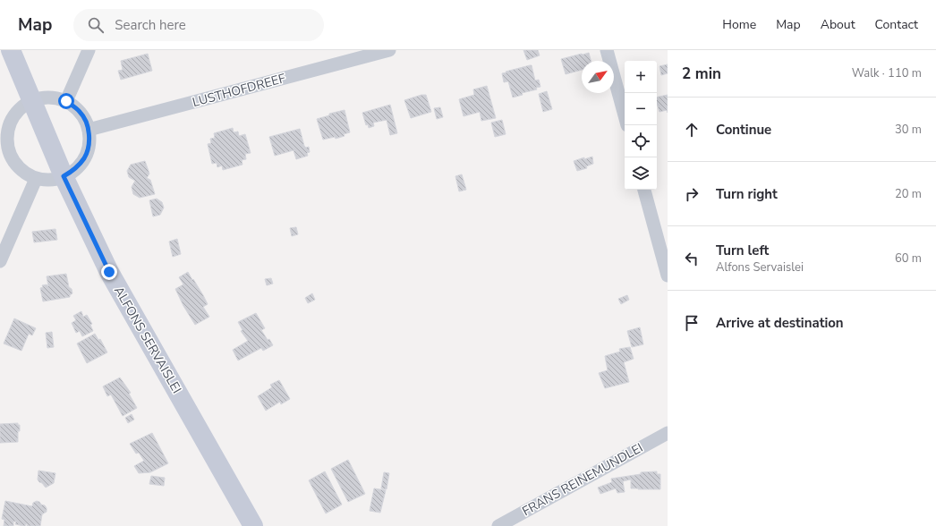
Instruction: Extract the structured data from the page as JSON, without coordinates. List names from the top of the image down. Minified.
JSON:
{"streets":{"street":["LUSTHOFDREEF","ALFONS SERVAISLEI","FRANS REINEMUNDLEI"]},"north":"top right","page":{"header":"Map","search":"Search here","nav":["Home","Map","About","Contact"],"heading":["2 min","Walk · 110 m"],"map_buttons":["+","−"],"list":[["Continue","30 m"],["Turn right","20 m"],["Turn left","Alfons Servaislei","60 m"],"Arrive at destination"]}}
